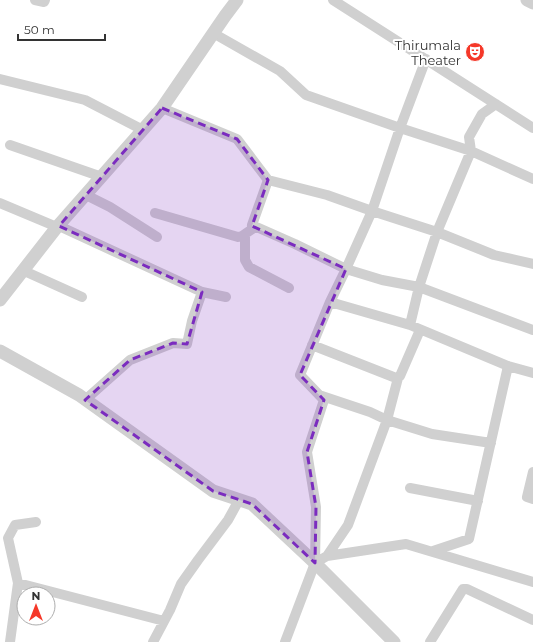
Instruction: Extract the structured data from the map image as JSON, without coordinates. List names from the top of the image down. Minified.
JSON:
{"places":{"theatre":["Thirumala Theater"]},"scale_bar":"50 m","north":"top"}
